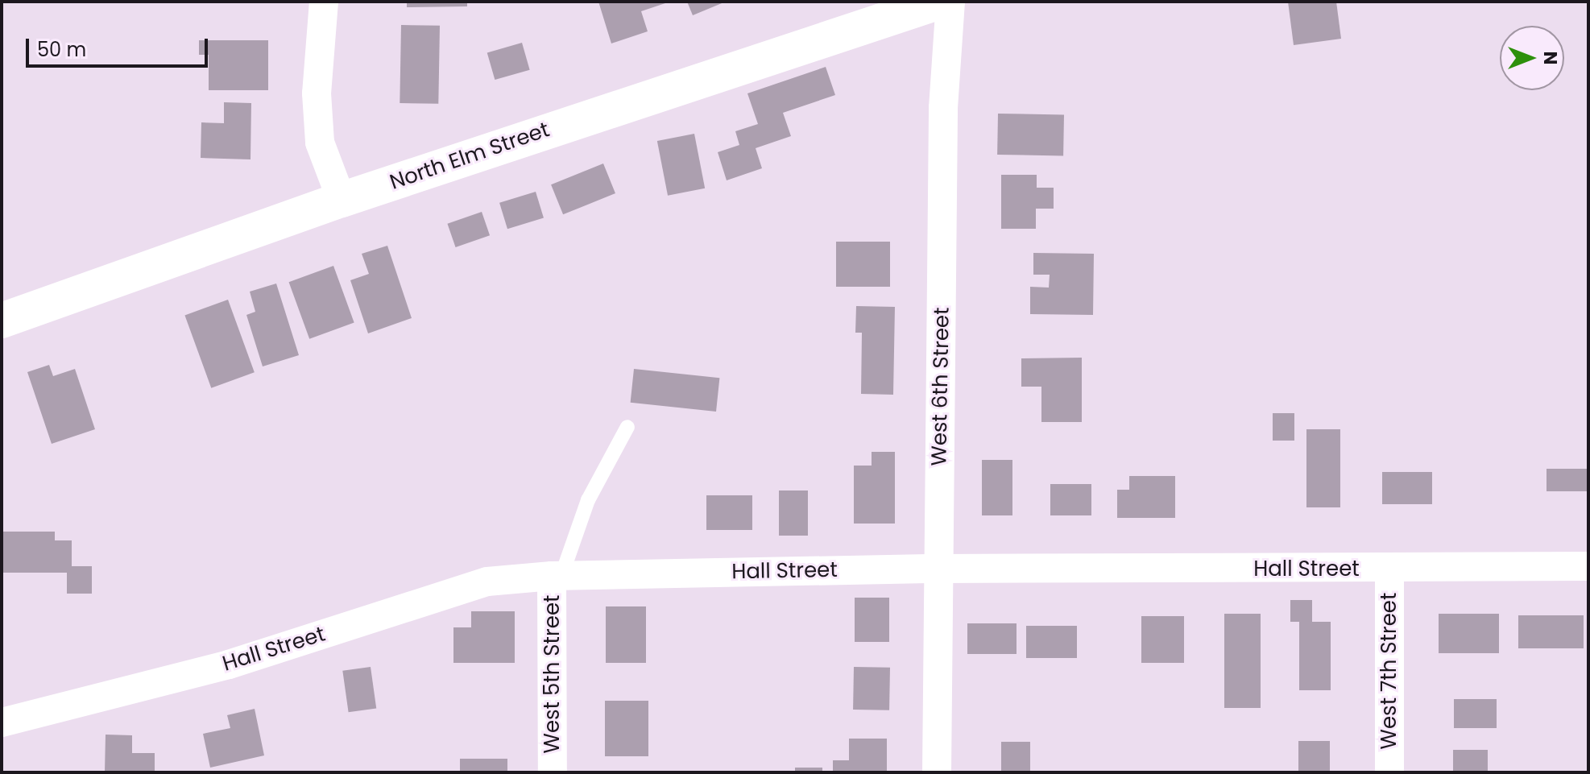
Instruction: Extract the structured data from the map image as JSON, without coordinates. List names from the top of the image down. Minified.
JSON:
{"streets":{"street":["North Elm Street","West 6th Street","Hall Street","West 7th Street","West 5th Street"]},"crossings":[["West 6th Street","Hall Street"],["Hall Street","West 7th Street"],["Hall Street","West 5th Street"]],"scale_bar":"50 m","north":"right"}
